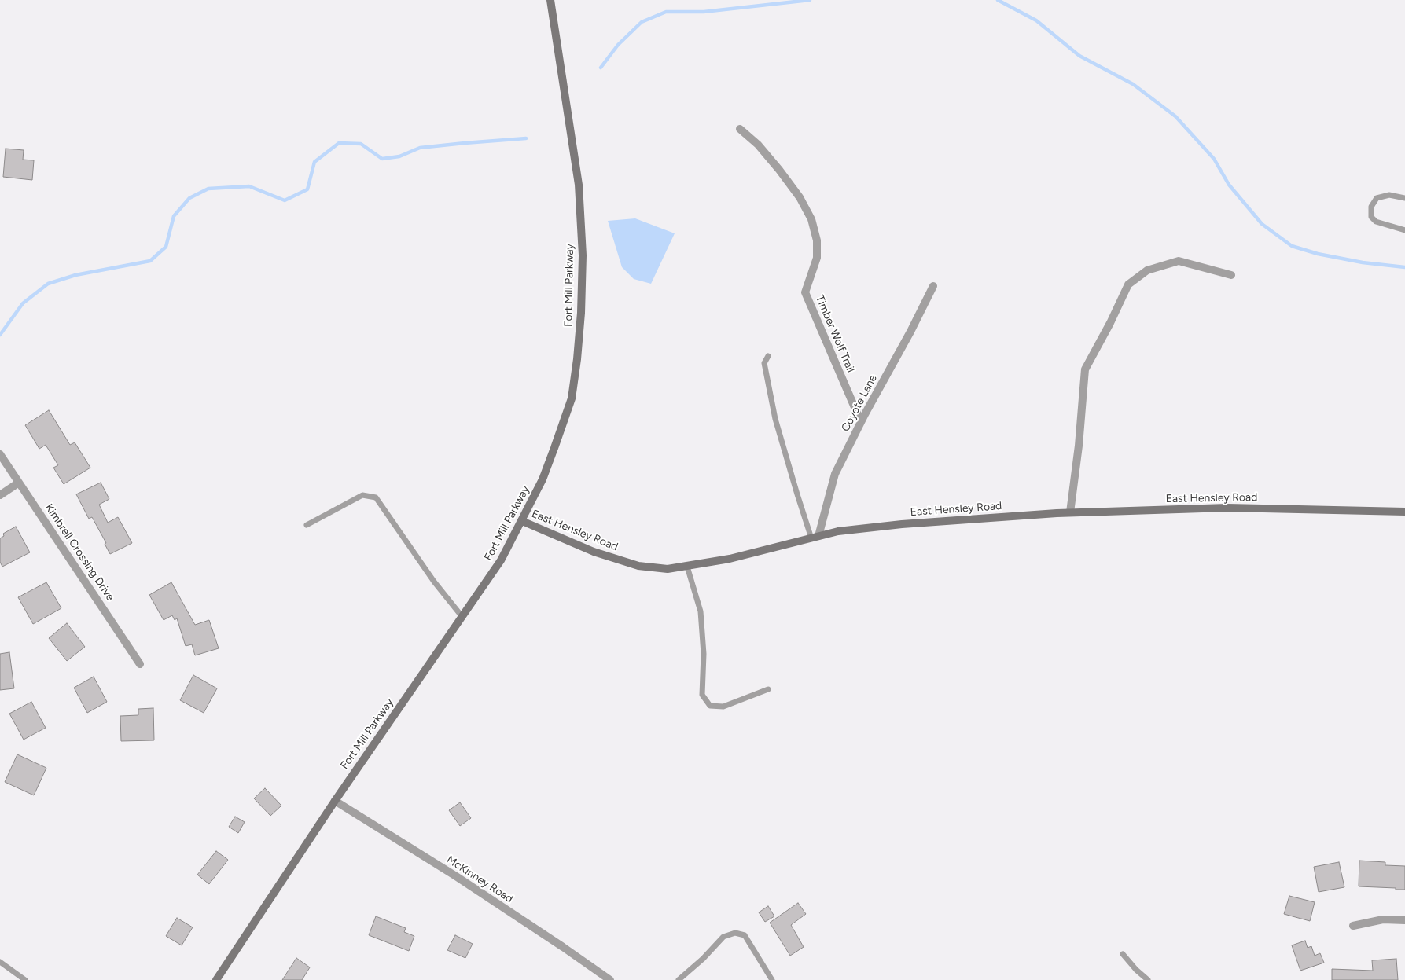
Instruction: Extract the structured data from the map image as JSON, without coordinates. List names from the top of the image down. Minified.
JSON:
{"streets":{"main road":["Fort Mill Parkway","East Hensley Road"],"street":["Timber Wolf Trail","Coyote Lane","Kimbrell Crossing Drive","McKinney Road"]},"crossings":[["Fort Mill Parkway","East Hensley Road"],["Fort Mill Parkway","McKinney Road"],["Timber Wolf Trail","Coyote Lane"],["Coyote Lane","East Hensley Road"]]}
